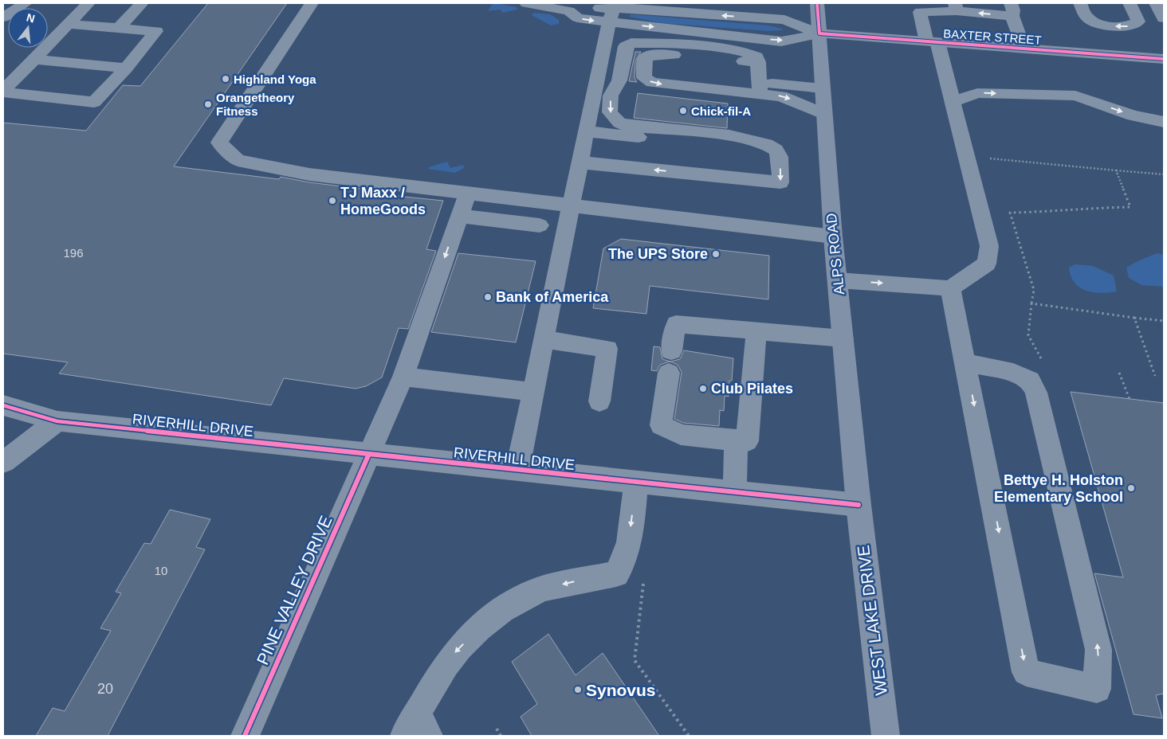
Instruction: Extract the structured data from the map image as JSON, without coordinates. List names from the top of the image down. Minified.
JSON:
{"streets":{"main road":["BAXTER STREET","ALPS ROAD","WEST LAKE DRIVE"],"street":["RIVERHILL DRIVE","PINE VALLEY DRIVE"]},"crossings":[["BAXTER STREET","ALPS ROAD"],["ALPS ROAD","RIVERHILL DRIVE"],["ALPS ROAD","WEST LAKE DRIVE"],["RIVERHILL DRIVE","PINE VALLEY DRIVE"],["RIVERHILL DRIVE","WEST LAKE DRIVE"]],"places":["Highland Yoga","Orangetheory Fitness","Chick-fil-A","TJ Maxx / HomeGoods","The UPS Store","Bank of America","Club Pilates","Bettye H. Holston Elementary School","Synovus"],"house_numbers":["196","10","20"],"north":"top"}
